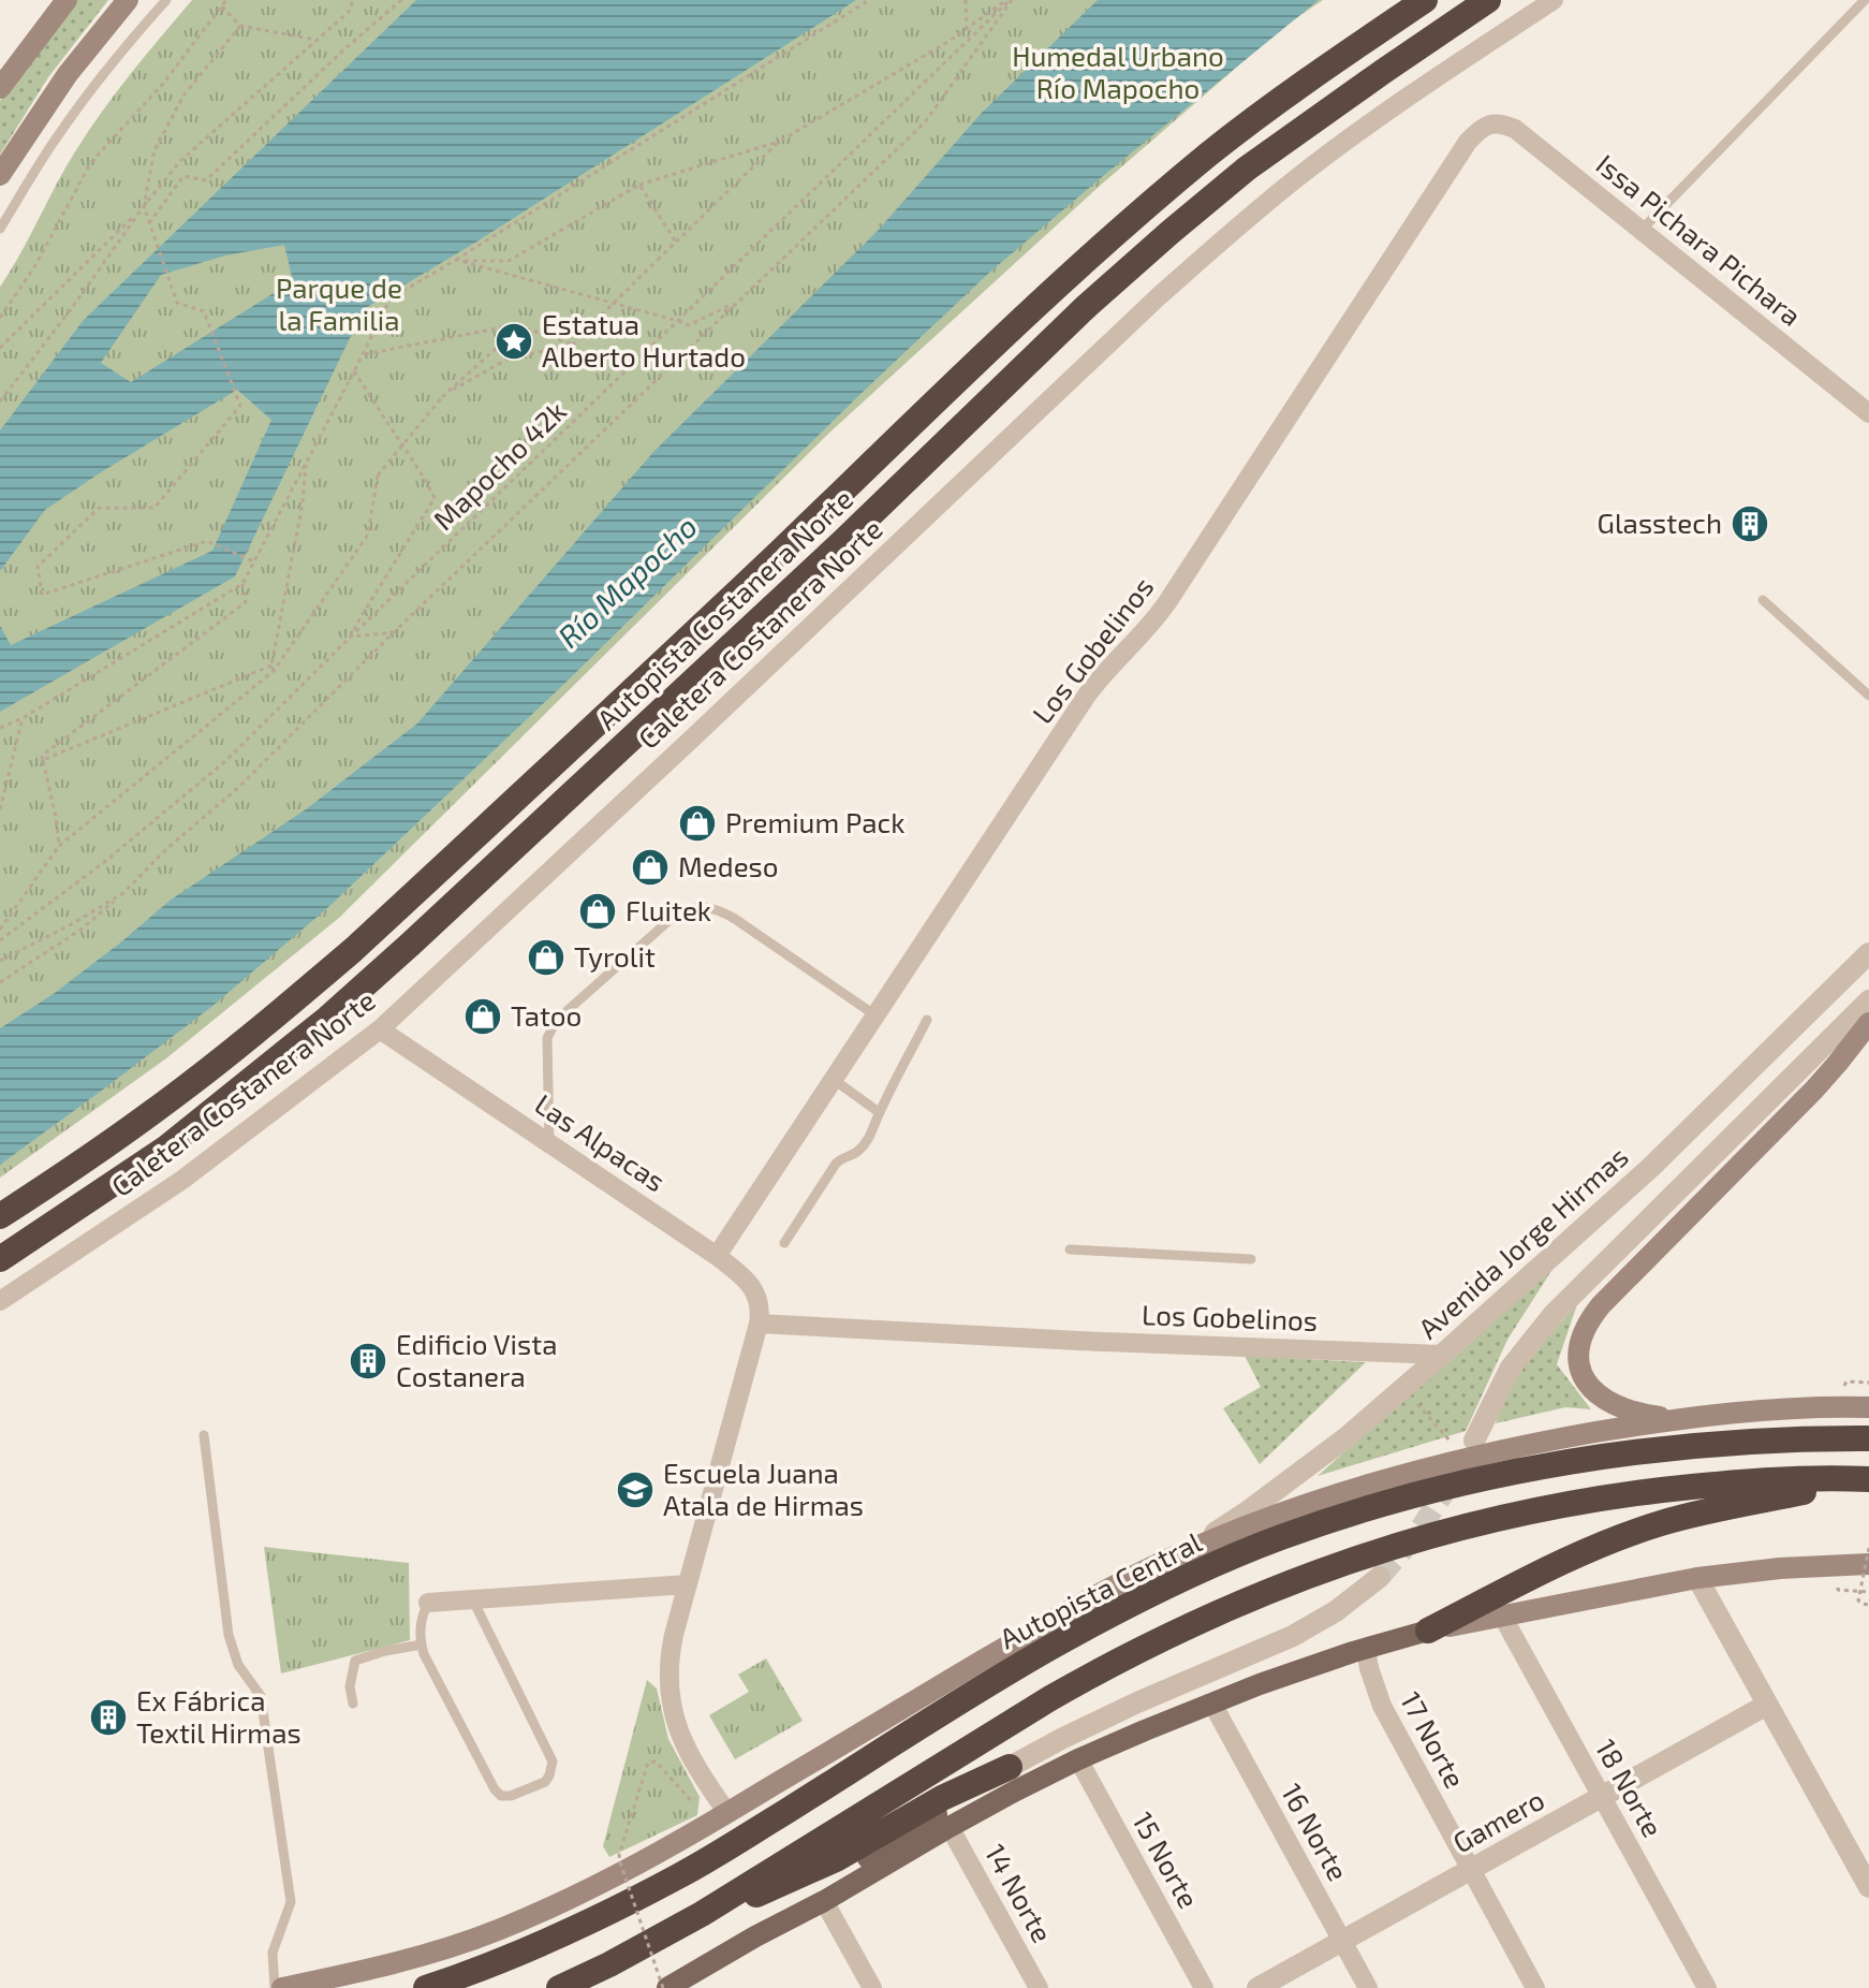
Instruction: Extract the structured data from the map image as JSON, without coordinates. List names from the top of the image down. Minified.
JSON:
{"streets":{"highway":["Autopista Costanera Norte","Autopista Central"],"street":["Issa Pichara Pichara","Caletera Costanera Norte","Los Gobelinos","Las Alpacas","Avenida Jorge Hirmas","17 Norte","18 Norte","Gamero","16 Norte","15 Norte","14 Norte"],"path":["Mapocho 42k"]},"crossings":[["Issa Pichara Pichara","Los Gobelinos"],["Caletera Costanera Norte","Las Alpacas"],["Los Gobelinos","Las Alpacas"],["Los Gobelinos","Avenida Jorge Hirmas"],["17 Norte","Gamero"],["18 Norte","Gamero"],["Gamero","16 Norte"]],"water":["Río Mapocho"],"parks":["Humedal Urbano Río Mapocho","Parque de la Familia"],"places":{"place":["Estatua Alberto Hurtado"],"building":["Glasstech","Edificio Vista Costanera","Ex Fábrica Textil Hirmas"],"shop":["Premium Pack","Medeso","Fluitek","Tyrolit","Tatoo"],"school or university":["Escuela Juana Atala de Hirmas"]}}
